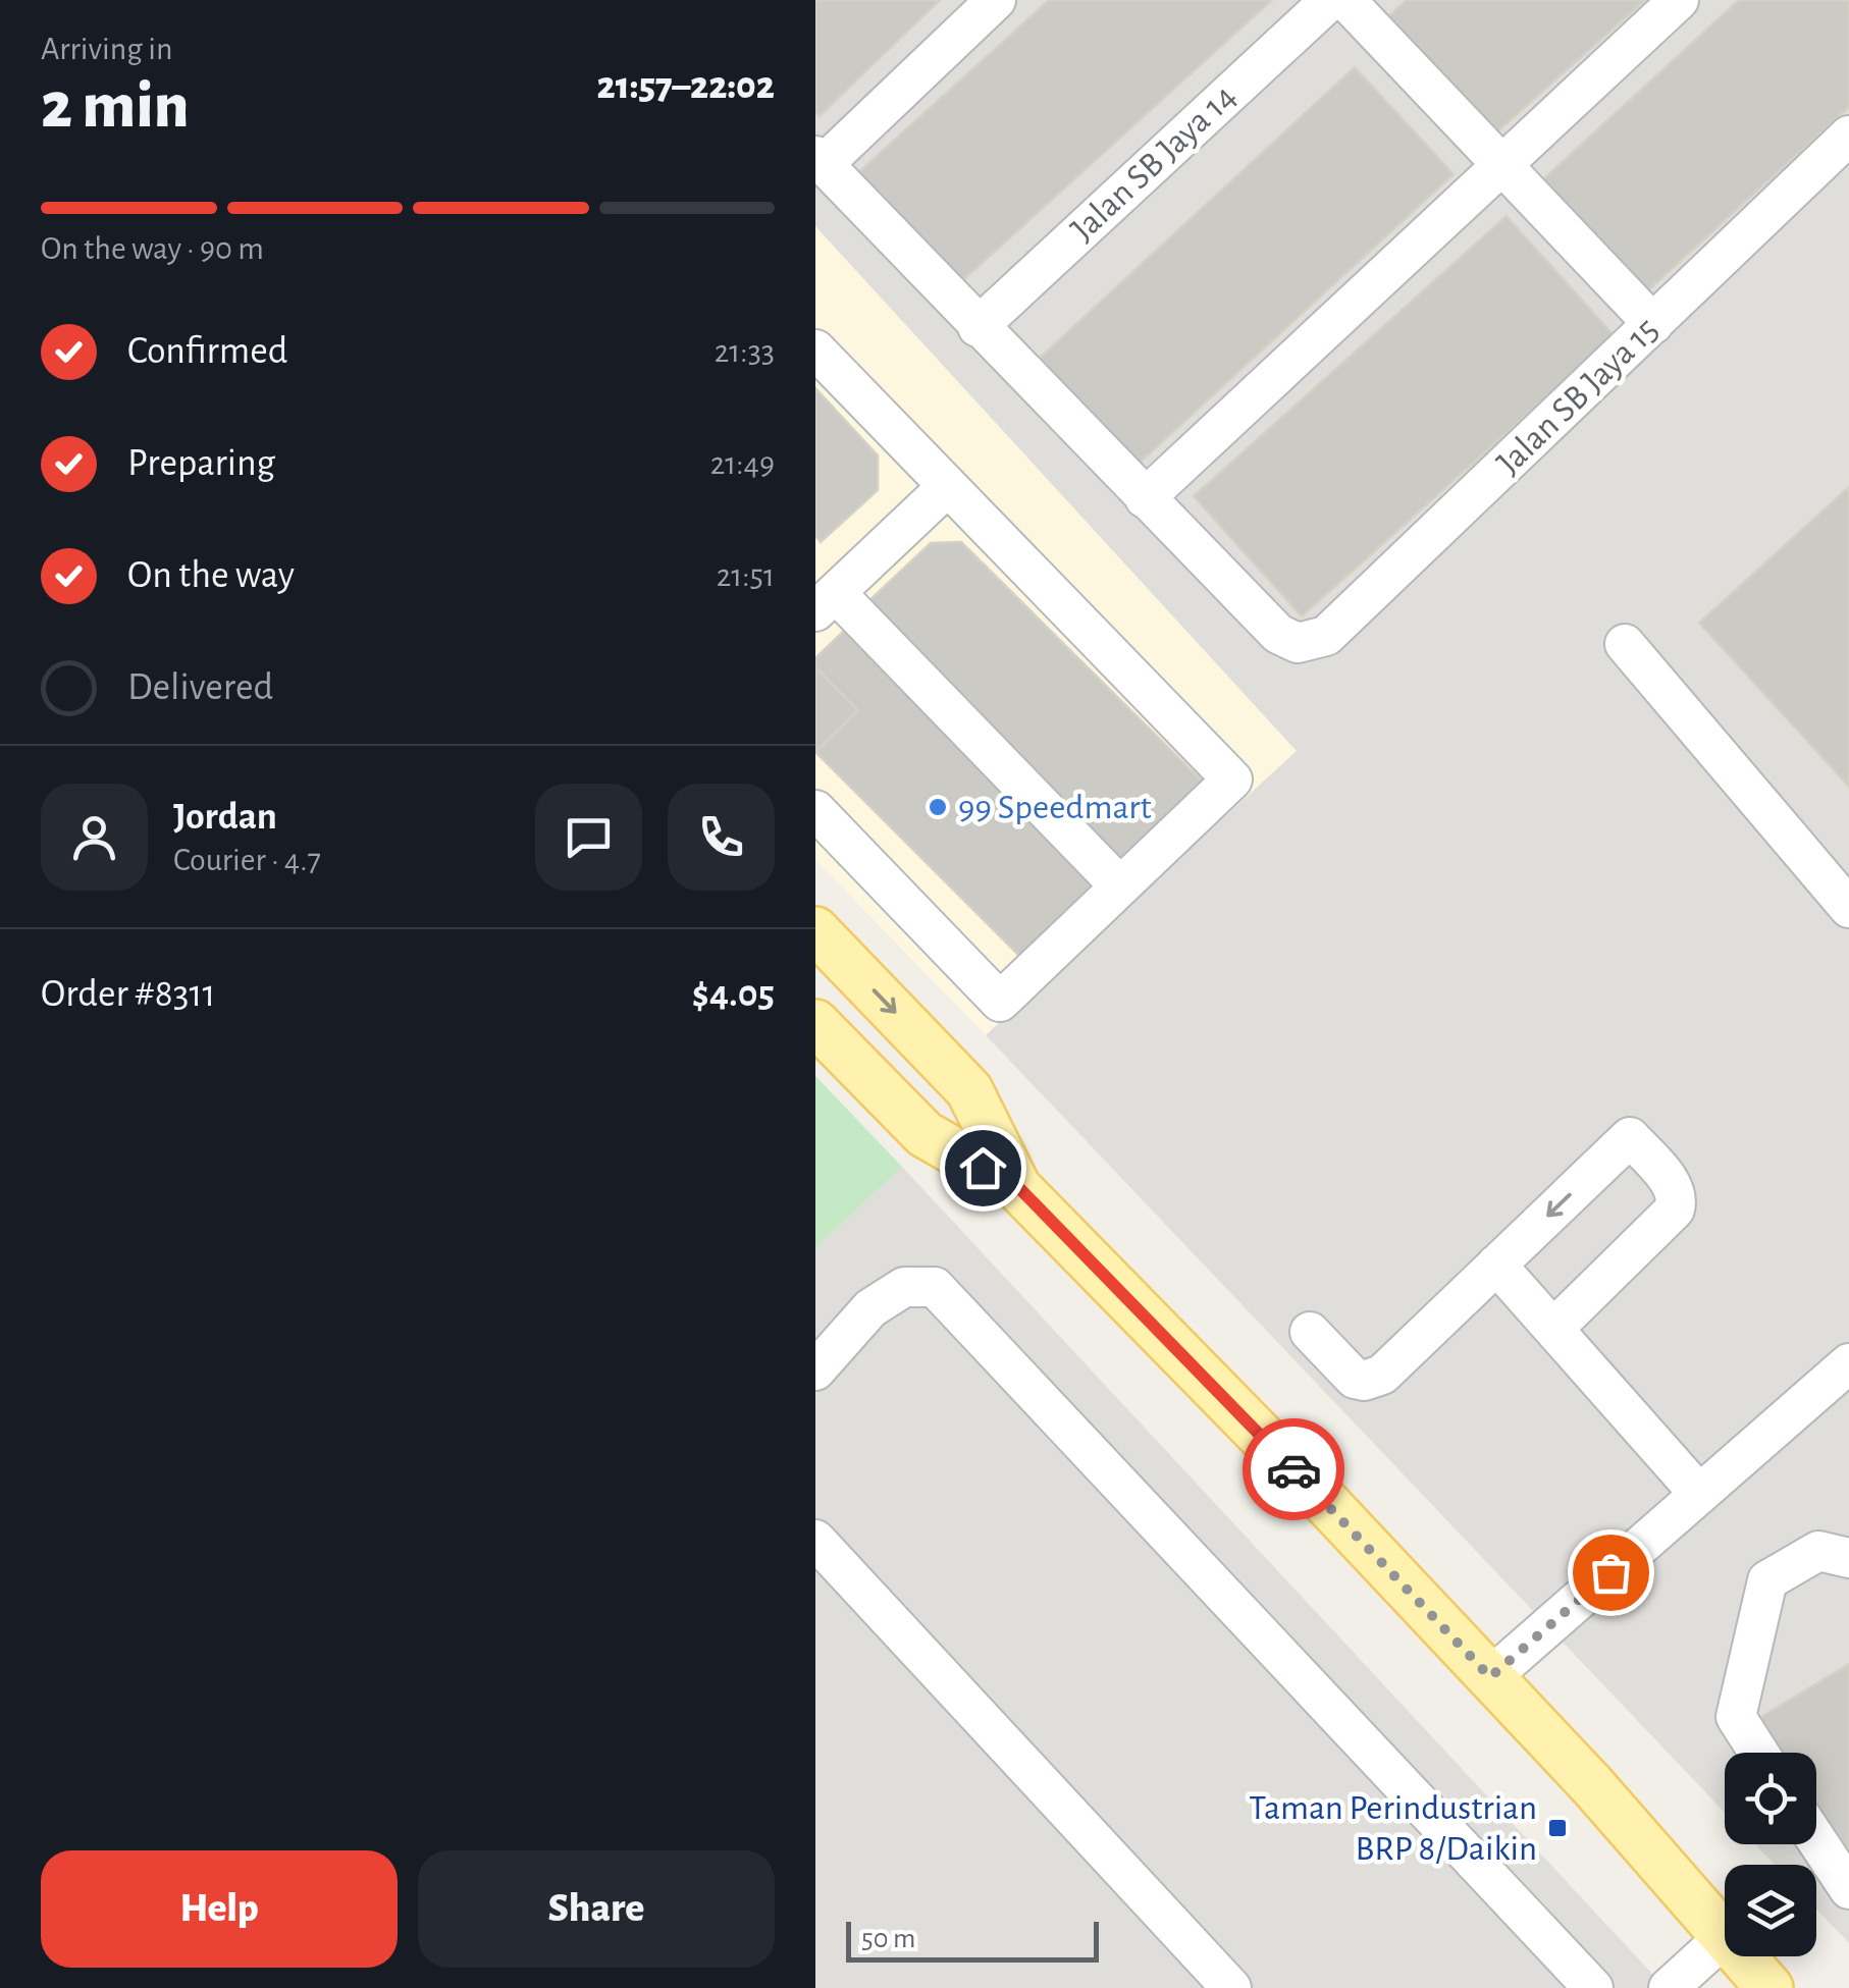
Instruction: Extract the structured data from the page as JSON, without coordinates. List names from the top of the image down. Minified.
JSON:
{"streets":{"street":["Jalan SB Jaya 14","Jalan SB Jaya 15"]},"places":{"other":["99 Speedmart"],"transit":["Taman Perindustrian BRP 8/Daikin"]},"scale_bar":"50 m","page":{"heading":["2 min","Arriving in","21:57–22:02"],"panel":["Jordan","Courier · 4.7","Order #8311","$4.05"],"bar":"On the way · 90 m","list":[["Confirmed","21:33"],["Preparing","21:49"],["On the way","21:51"],"Delivered"],"buttons":["Help","Share"],"scale":"50 m"}}
